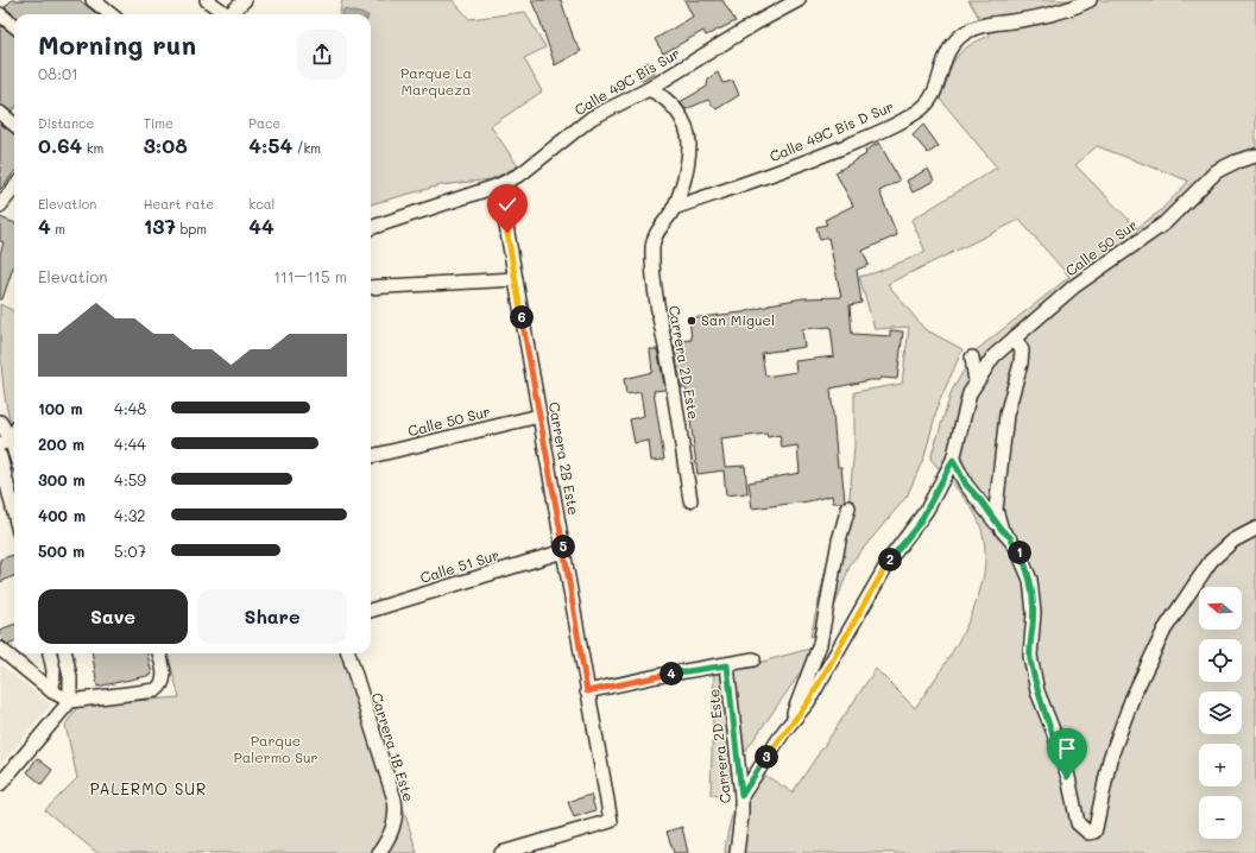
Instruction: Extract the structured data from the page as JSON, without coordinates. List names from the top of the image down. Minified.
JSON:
{"streets":{"street":["Calle 49C Bis Sur","Calle 49C Bis D Sur","Calle 50 Sur","Carrera 2D Este","Carrera 2B Este","Calle 51 Sur","Carrera 1B Este"]},"crossings":[["Calle 49C Bis Sur","Carrera 2D Este"],["Calle 49C Bis Sur","Carrera 2B Este"],["Calle 49C Bis D Sur","Carrera 2D Este"],["Calle 50 Sur","Carrera 2B Este"],["Carrera 2B Este","Calle 51 Sur"]],"districts":["PALERMO SUR"],"parks":["Parque La Marqueza","Parque Palermo Sur"],"places":["San Miguel"],"north":"left","page":{"heading":["Morning run","08:01"],"stats":[["Distance","0.64 km"],["Time","3:08"],["Pace","4:54 /km"],["Elevation","4 m"],["Heart rate","137 bpm"],["kcal","44"]],"chart":["Elevation","111–115 m"],"pins":["6","5","1","2","4","3"],"list":[{"name":"100 m","note":"4:48"},{"name":"200 m","note":"4:44"},{"name":"300 m","note":"4:59"},{"name":"400 m","note":"4:32"},{"name":"500 m","note":"5:07"}],"buttons":["Save","Share"],"map_buttons":["+","−"]}}
